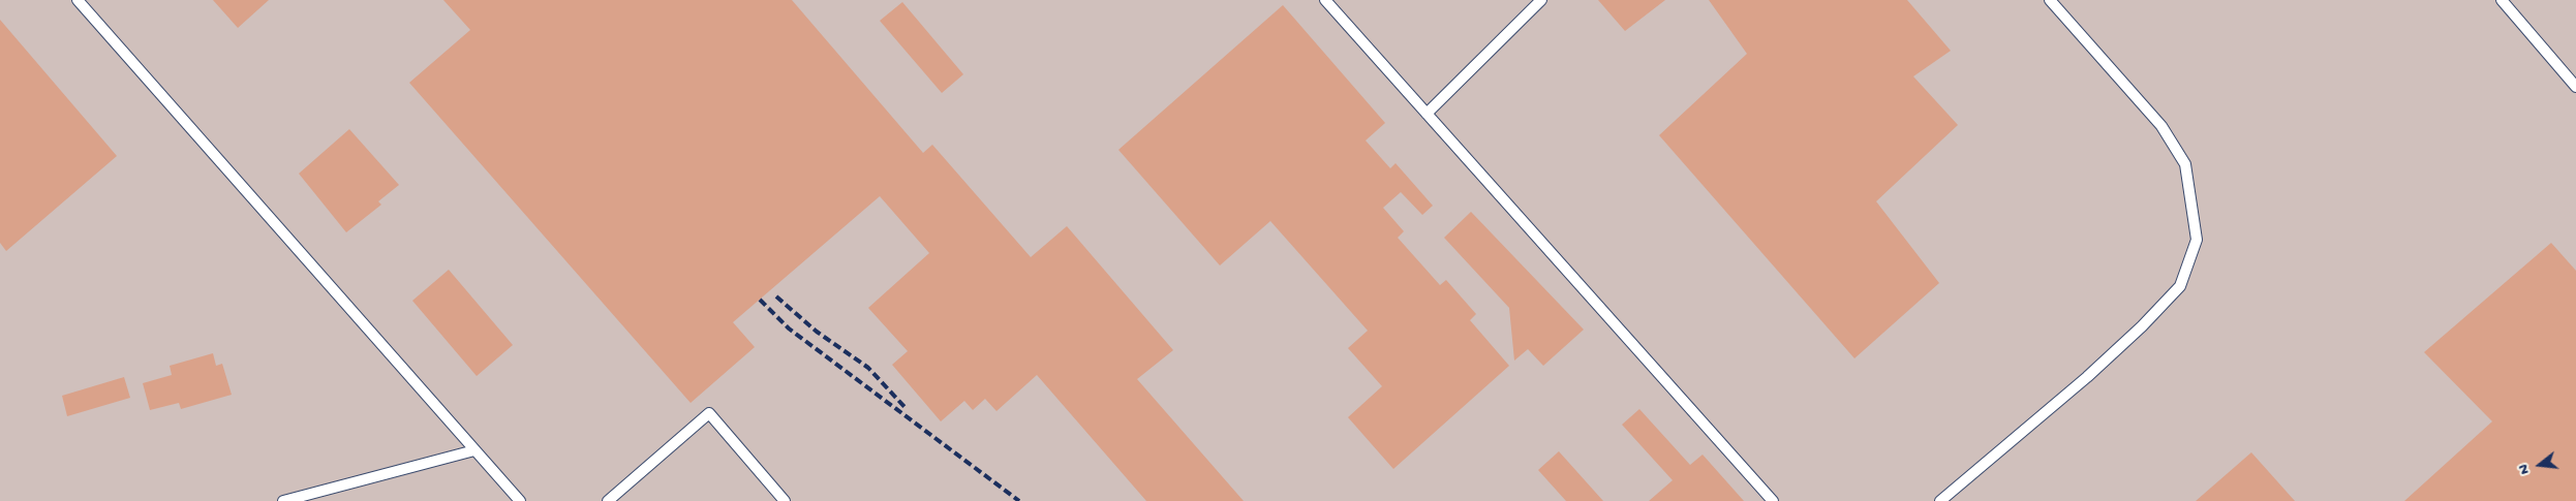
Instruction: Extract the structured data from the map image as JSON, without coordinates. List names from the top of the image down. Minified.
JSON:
{"north":"left"}
